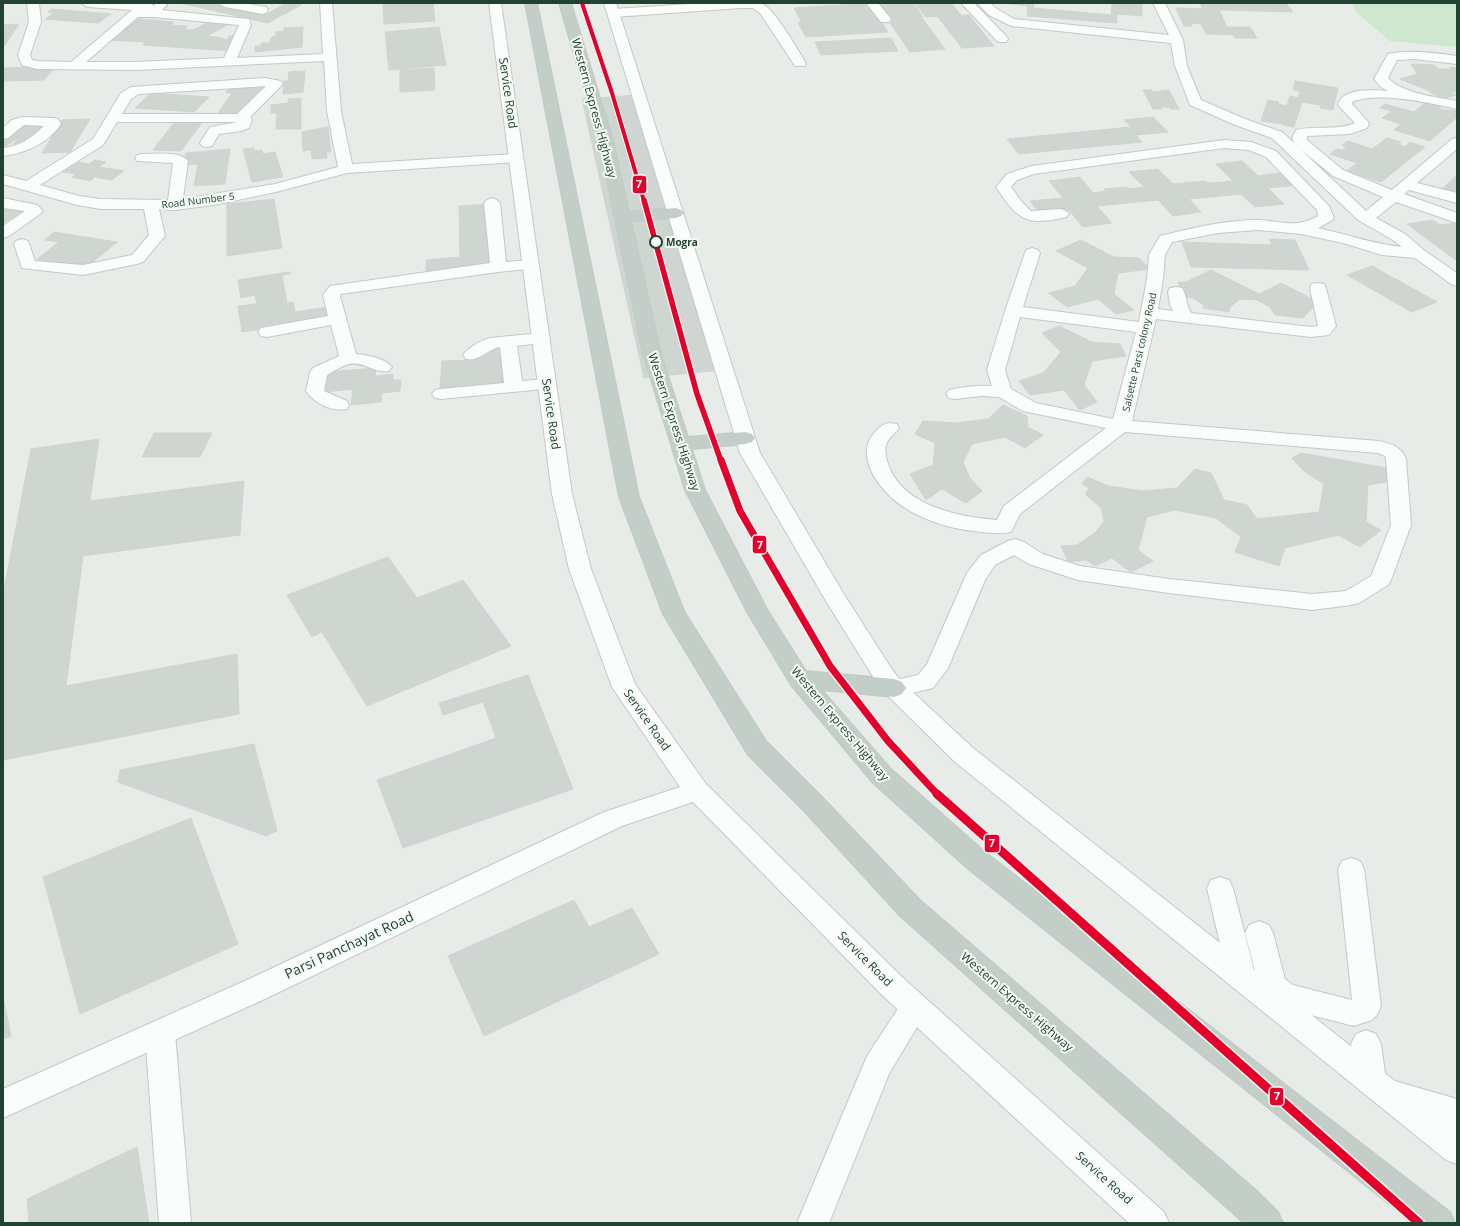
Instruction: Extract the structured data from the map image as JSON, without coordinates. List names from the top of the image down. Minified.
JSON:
{"streets":{"highway":["Western Express Highway"],"street":["Service Road","Road Number 5","Salsette Parsi colony Road","Parsi Panchayat Road"]},"crossings":[["Service Road","Road Number 5"],["Service Road","Parsi Panchayat Road"]],"places":["Mogra"],"lines":["transit line 7"]}
